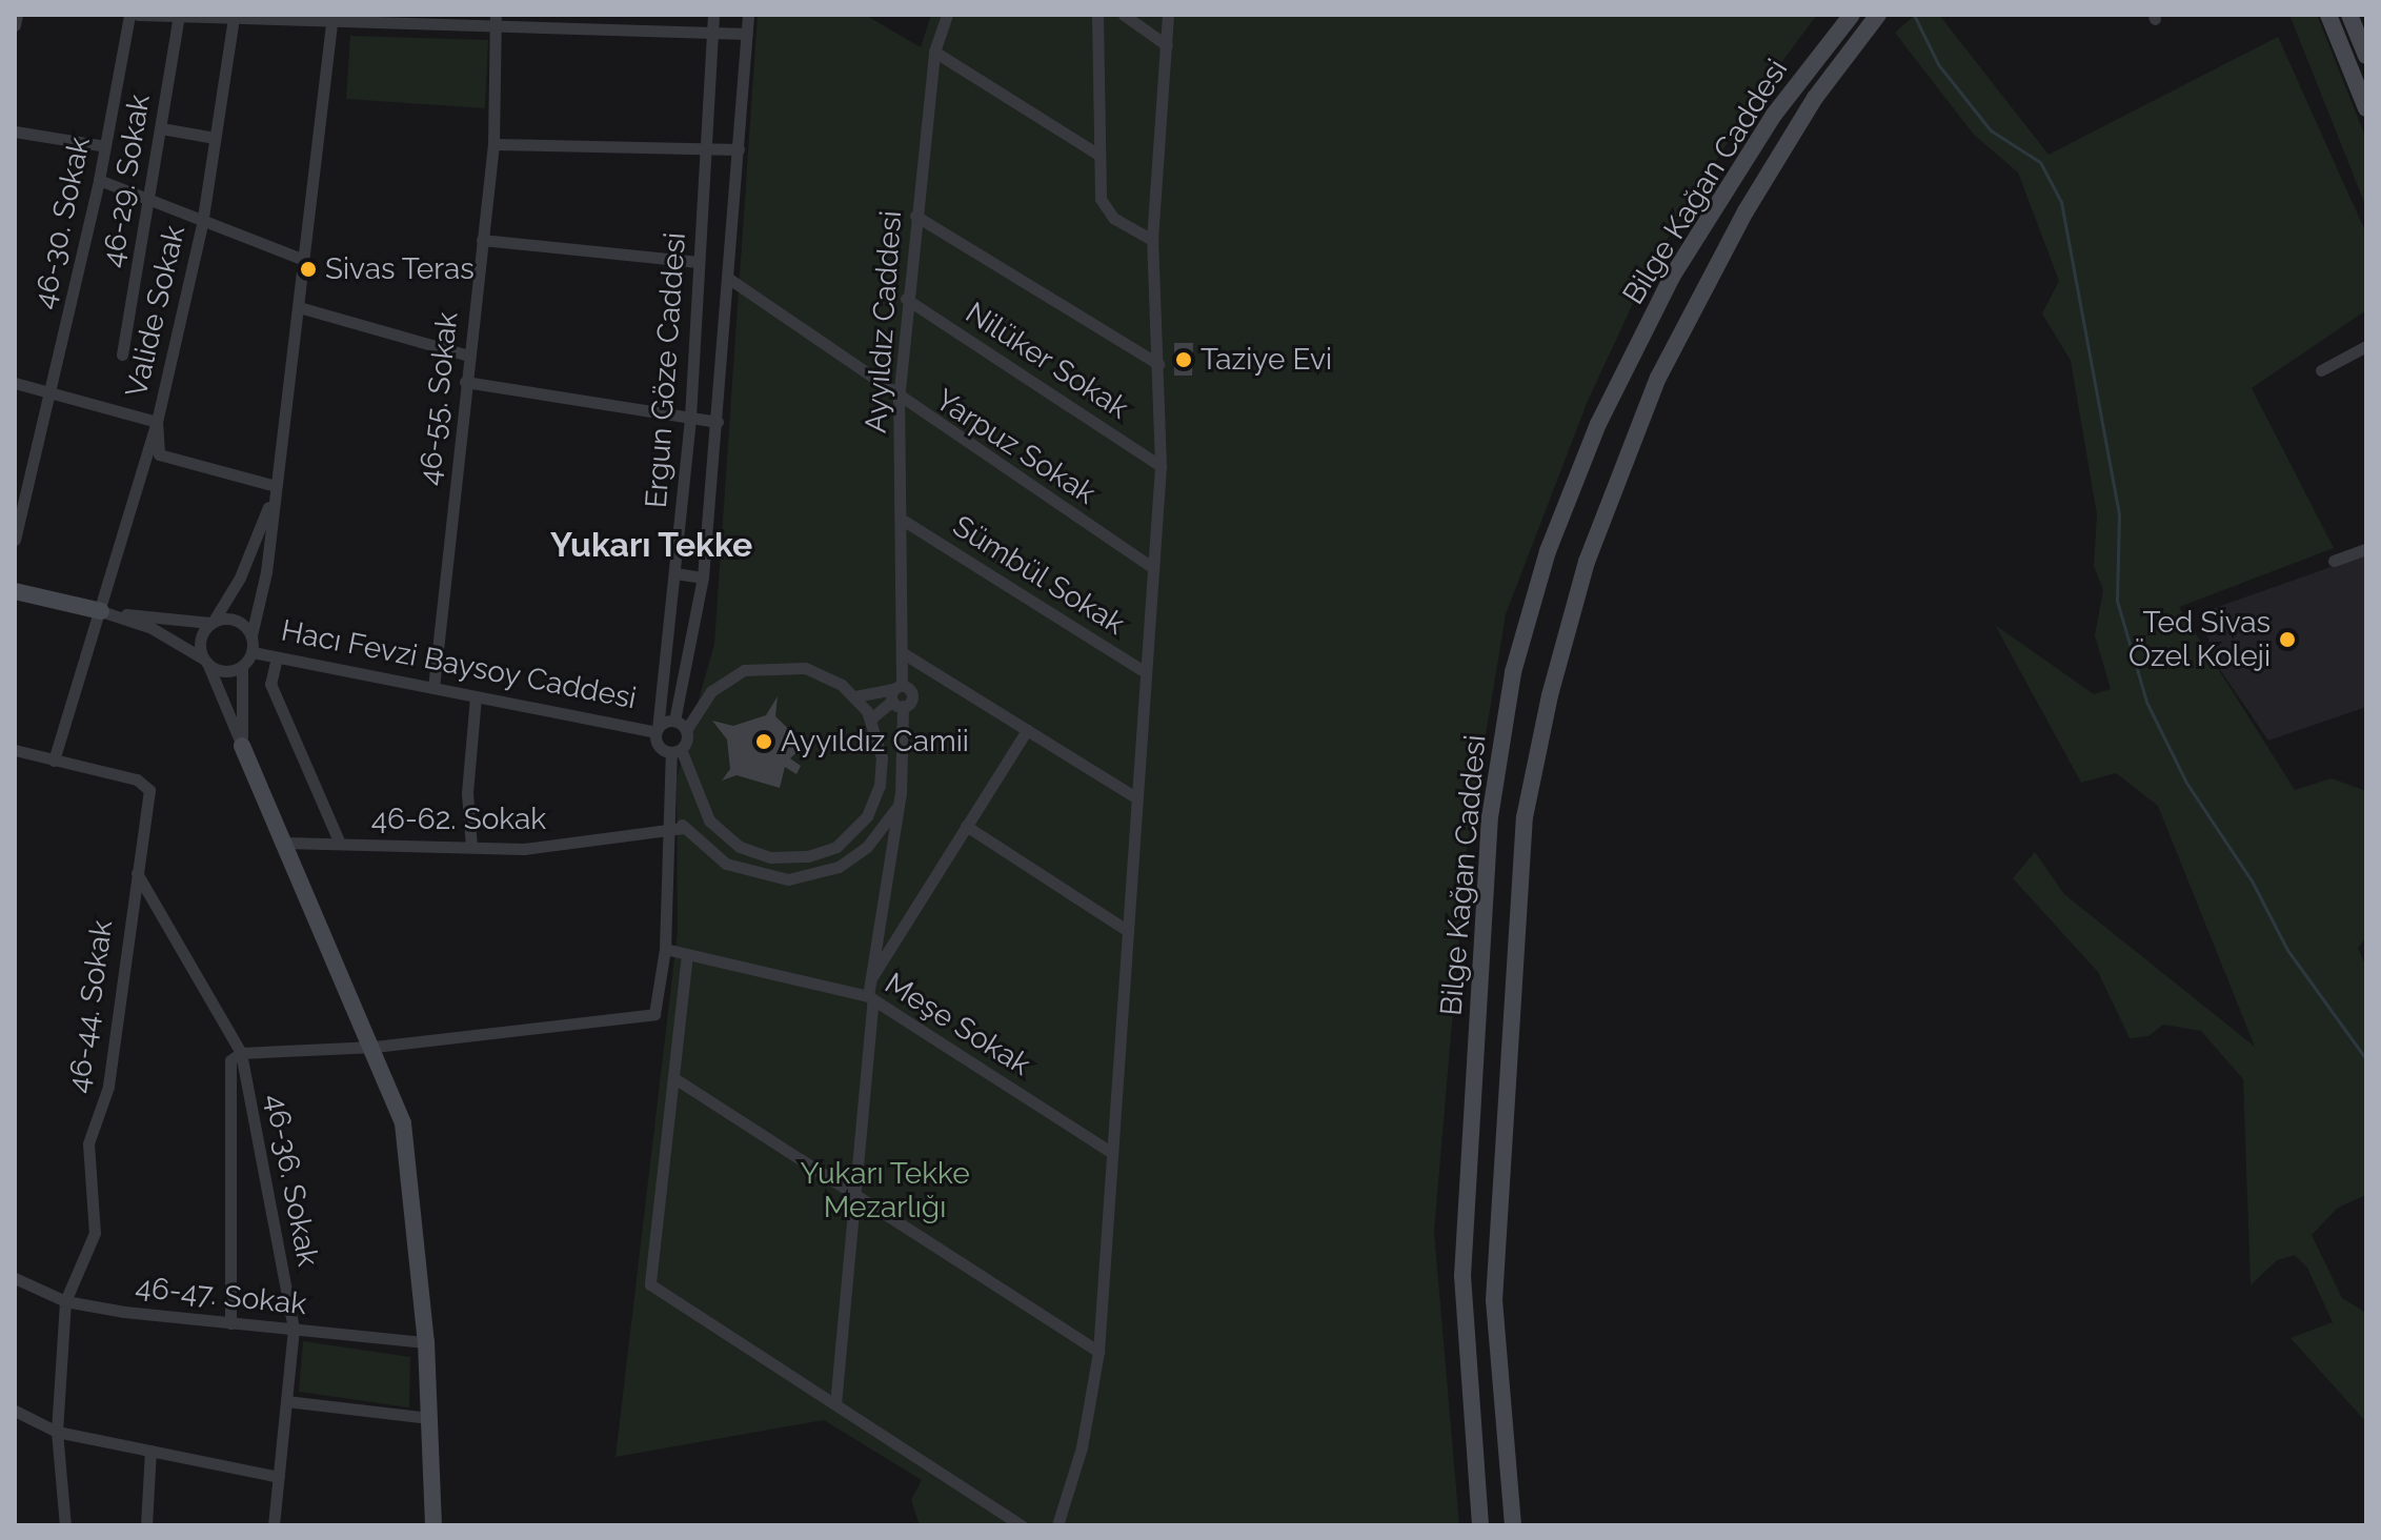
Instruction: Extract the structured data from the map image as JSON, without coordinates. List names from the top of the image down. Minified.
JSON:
{"streets":{"main road":["Bilge Kağan Caddesi"],"street":["46-29. Sokak","46-30. Sokak","Valide Sokak","Ayyıldız Caddesi","Nilüker Sokak","Ergun Göze Caddesi","46-55. Sokak","Yarpuz Sokak","Sümbül Sokak","Hacı Fevzi Baysoy Caddesi","46-62. Sokak","46-44. Sokak","Meşe Sokak","46-36. Sokak","46-47. Sokak"]},"crossings":[["Valide Sokak","46-44. Sokak"],["Ayyıldız Caddesi","Nilüker Sokak"],["Ayyıldız Caddesi","Yarpuz Sokak"],["Ayyıldız Caddesi","Sümbül Sokak"],["Ayyıldız Caddesi","Meşe Sokak"],["Ergun Göze Caddesi","Yarpuz Sokak"],["Ergun Göze Caddesi","Hacı Fevzi Baysoy Caddesi"],["46-55. Sokak","Hacı Fevzi Baysoy Caddesi"],["46-44. Sokak","46-36. Sokak"],["46-44. Sokak","46-47. Sokak"],["46-36. Sokak","46-47. Sokak"]],"districts":["Yukarı Tekke"],"parks":["Yukarı Tekke Mezarlığı"],"places":["Sivas Teras","Taziye Evi","Ted Sivas Özel Koleji","Ayyıldız Camii"]}
